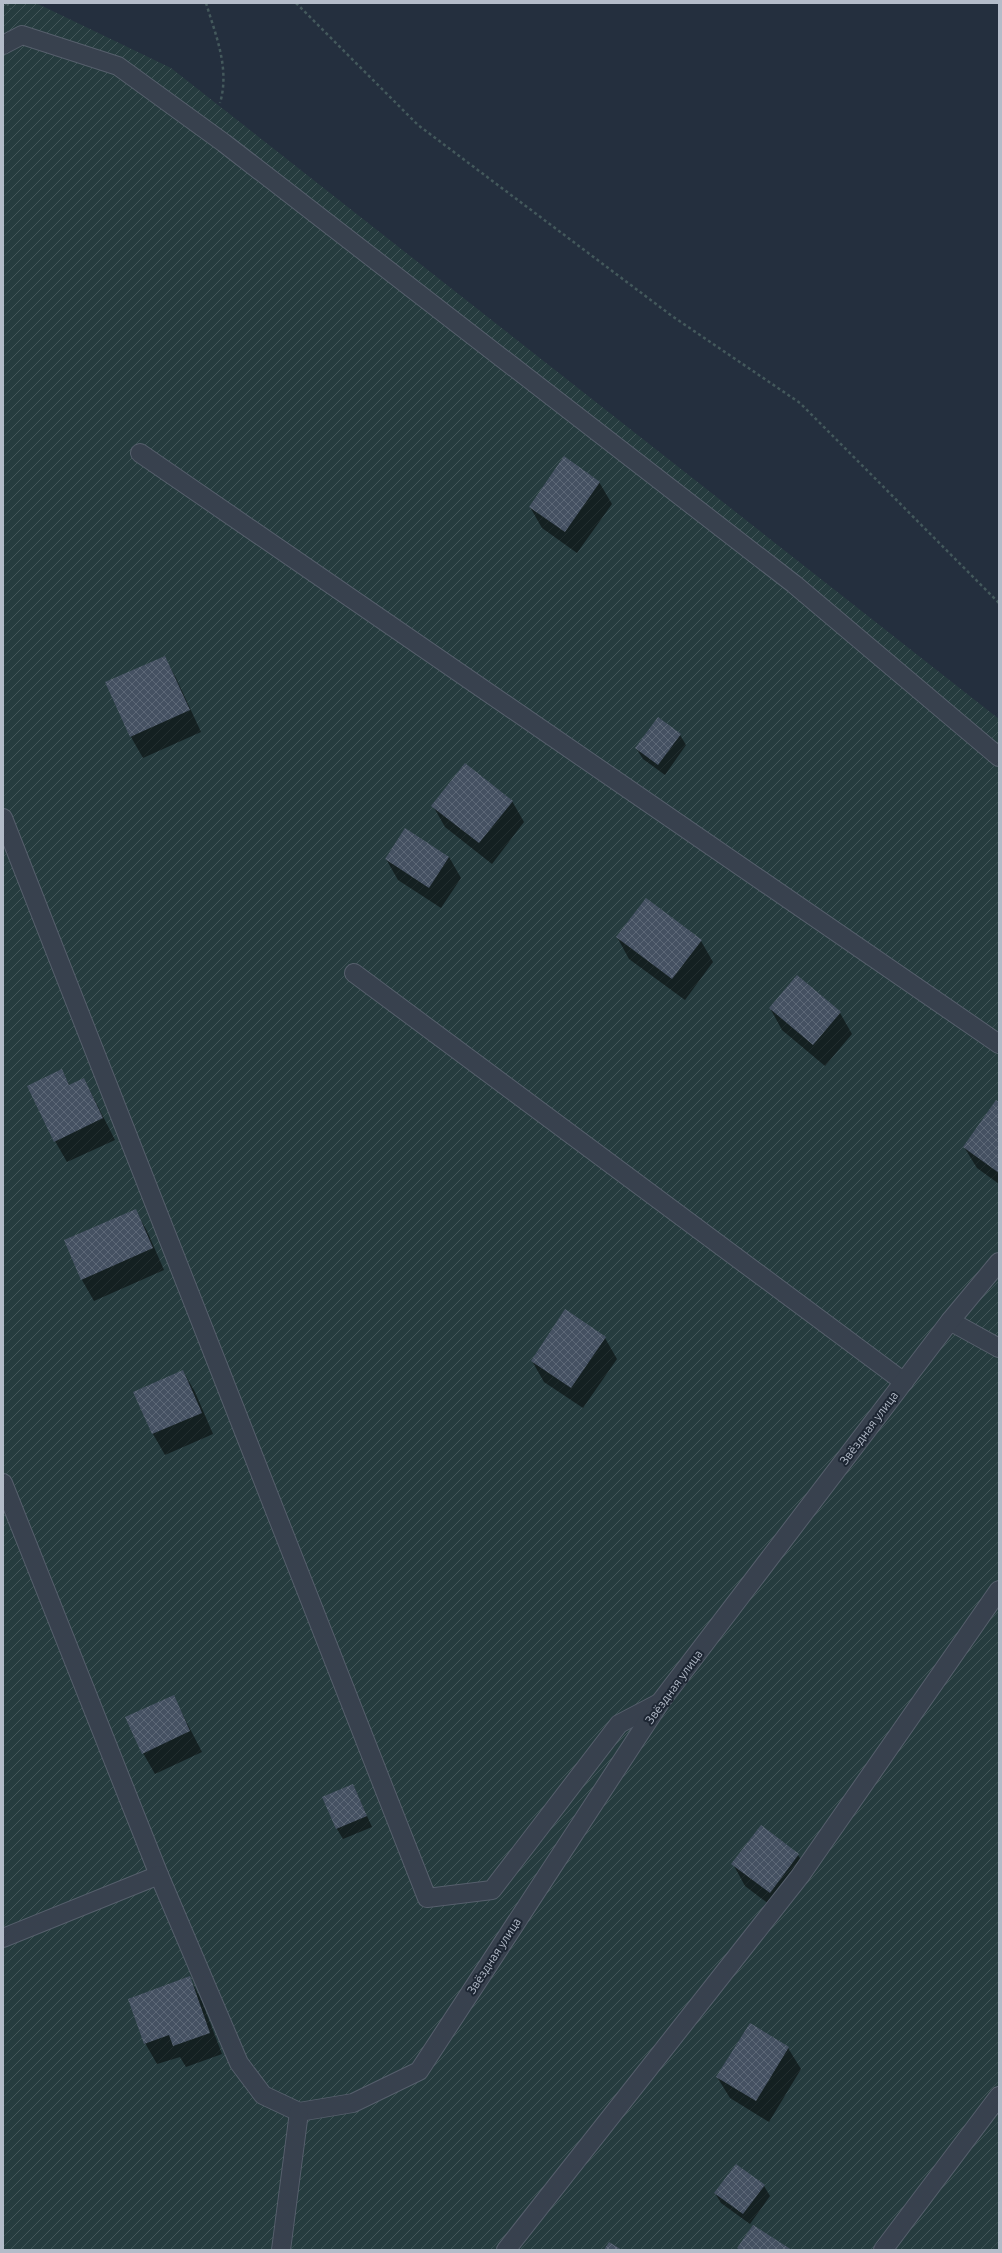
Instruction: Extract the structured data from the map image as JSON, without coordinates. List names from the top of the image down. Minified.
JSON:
{"streets":{"lane":["Звёздная улица"]}}
